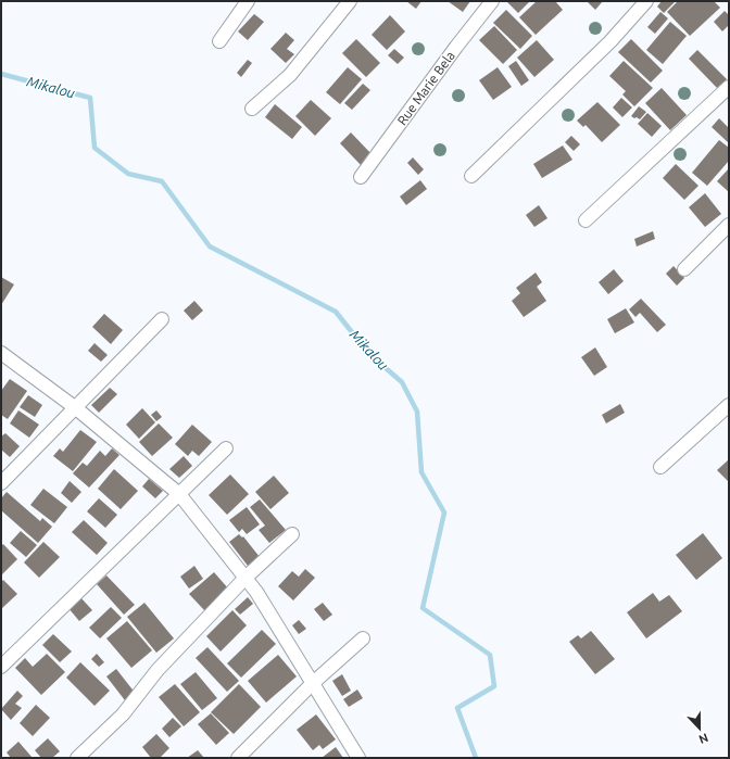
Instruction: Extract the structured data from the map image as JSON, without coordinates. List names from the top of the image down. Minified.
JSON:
{"streets":{"street":["Rue Marie Bela"]},"water":["Mikalou"],"north":"bottom"}
